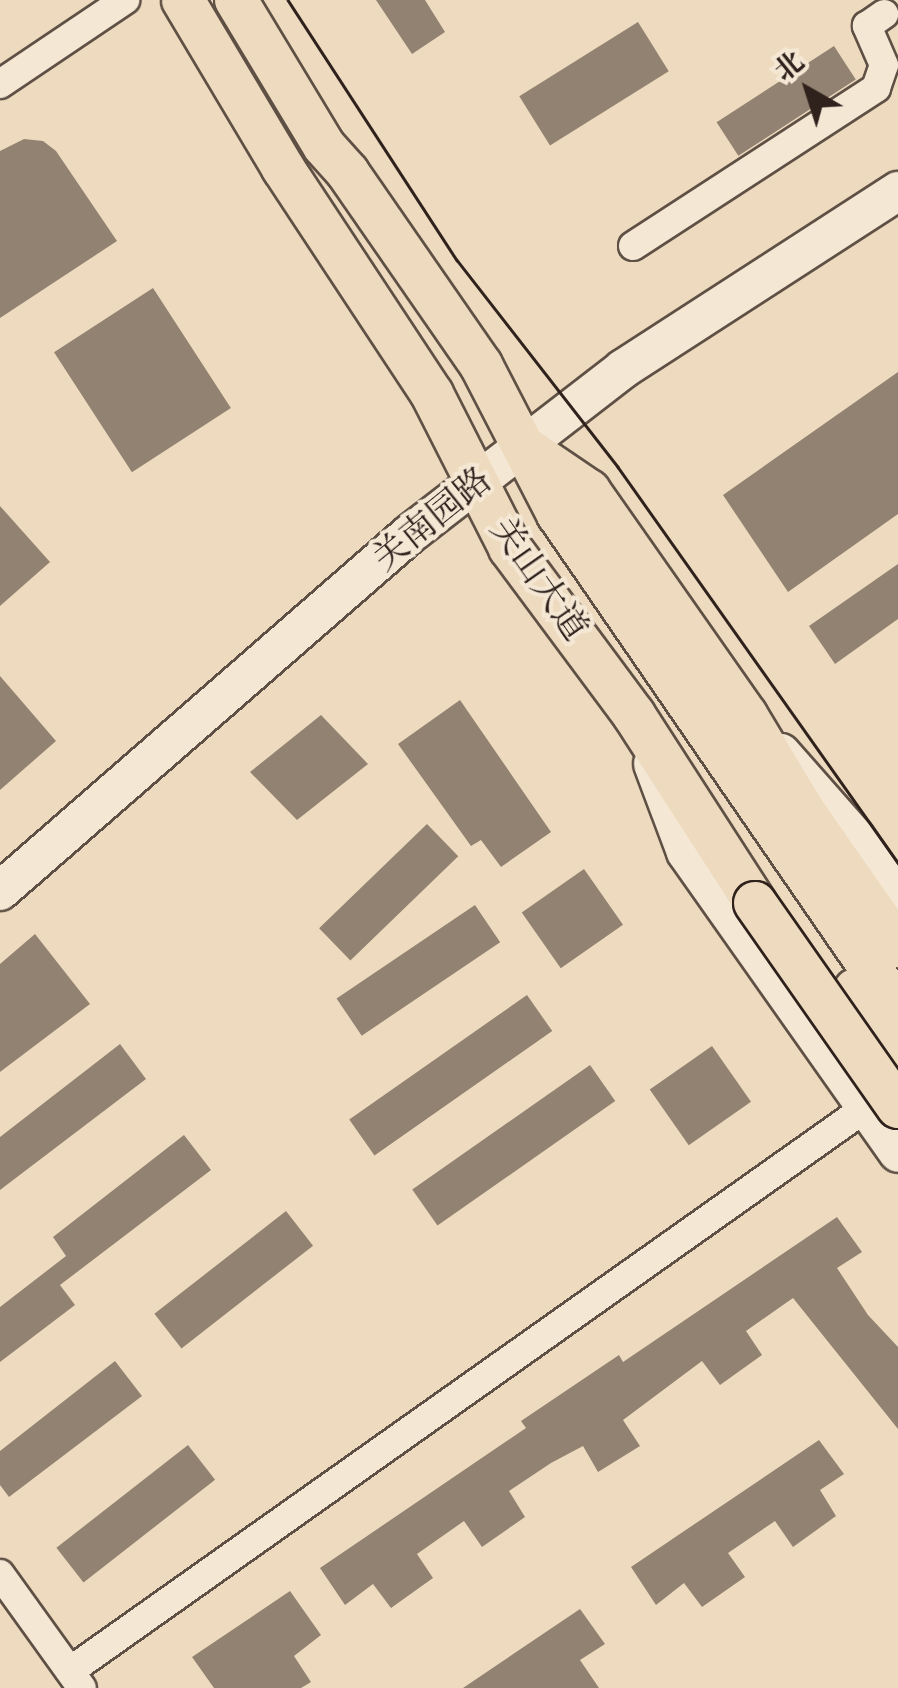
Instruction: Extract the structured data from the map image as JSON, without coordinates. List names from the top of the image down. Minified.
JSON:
{"streets":{"main road":["关南园路","关山大道"]},"crossings":[["关南园路","关山大道"]],"north":"top left"}
